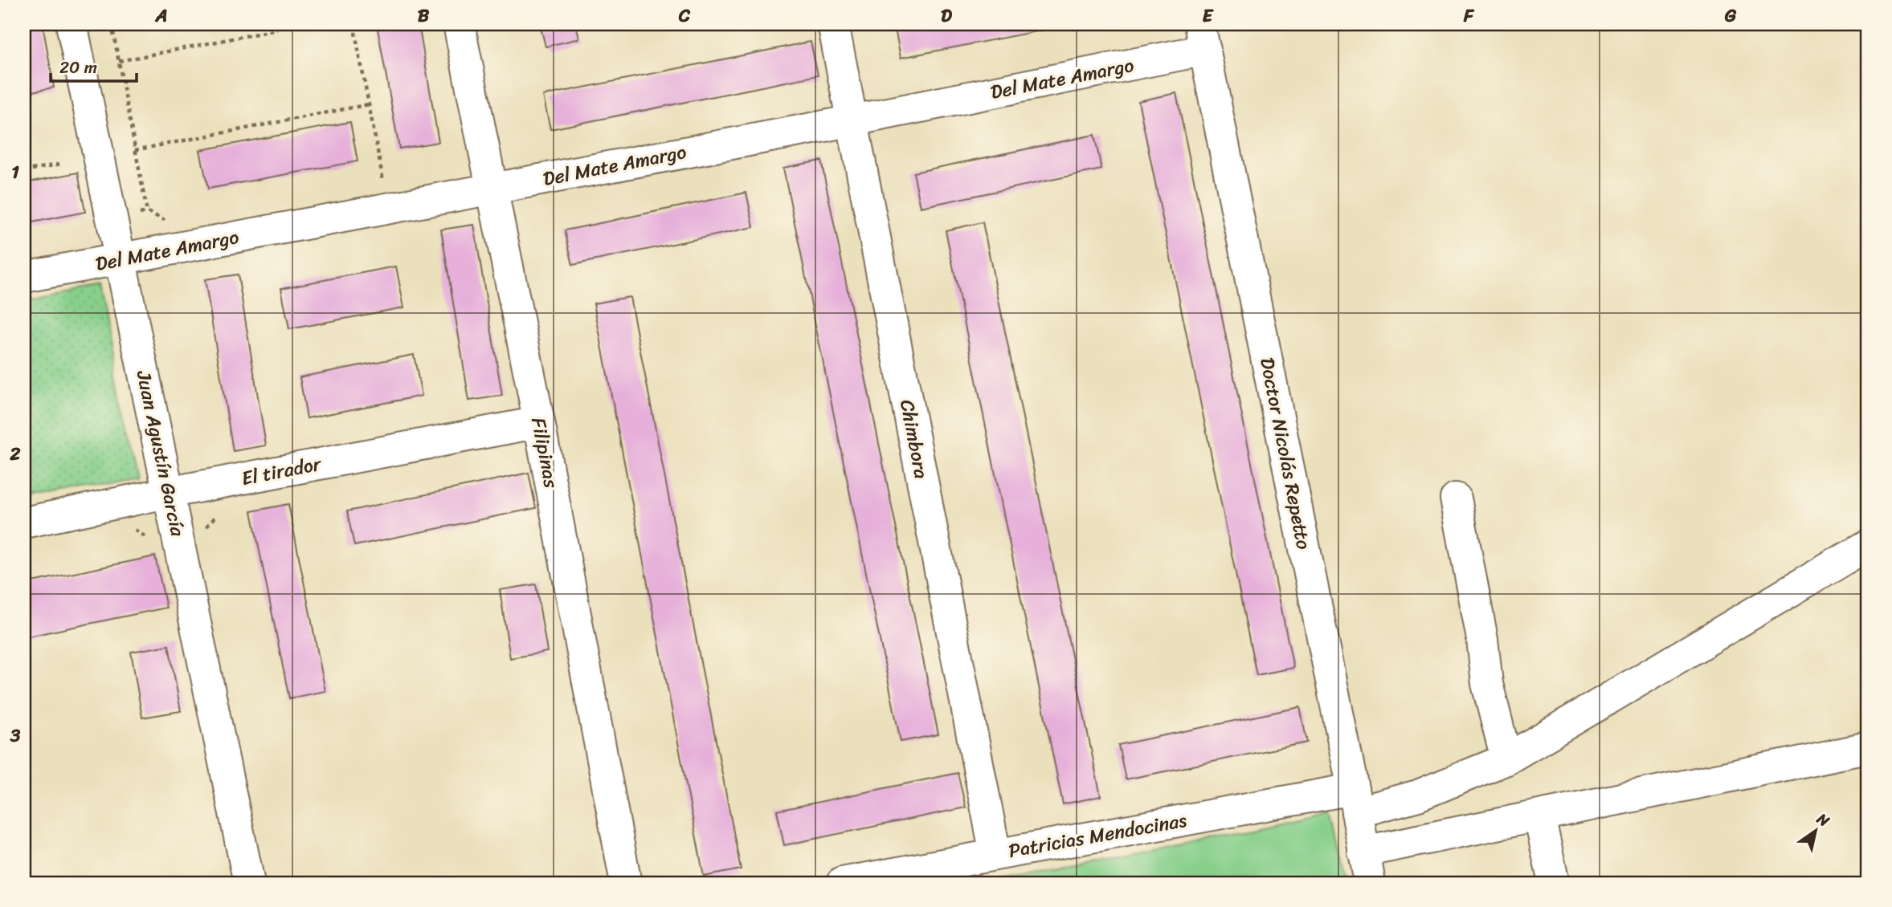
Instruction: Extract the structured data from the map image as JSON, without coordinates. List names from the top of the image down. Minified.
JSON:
{"streets":{"street":["Del Mate Amargo","Chimbora","Filipinas","Juan Agustín García","Doctor Nicolás Repetto","El tirador","Patricias Mendocinas"]},"crossings":[["Del Mate Amargo","Chimbora"],["Del Mate Amargo","Filipinas"],["Del Mate Amargo","Juan Agustín García"],["Del Mate Amargo","Doctor Nicolás Repetto"],["Chimbora","Patricias Mendocinas"],["Filipinas","El tirador"],["Juan Agustín García","El tirador"],["Doctor Nicolás Repetto","Patricias Mendocinas"]],"scale_bar":"20 m","north":"top right","grid":{"columns":["A","B","C","D","E","F","G"],"rows":["1","2","3"]}}
